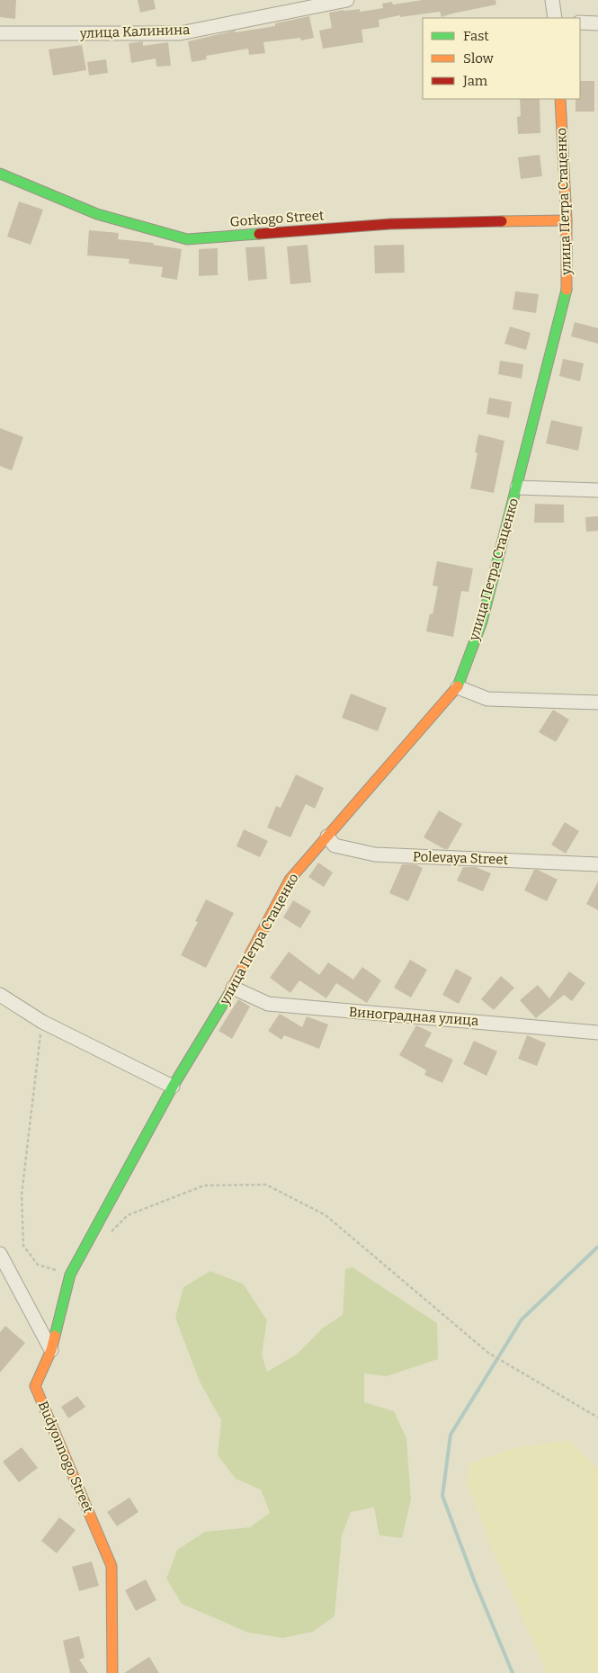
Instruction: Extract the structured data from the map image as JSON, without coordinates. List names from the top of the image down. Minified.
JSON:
{"streets":{"street":["улица Калинина","улица Петра Стаценко","Gorkogo Street","Polevaya Street","Виноградная улица","Budyonnogo Street"]},"crossings":[["улица Петра Стаценко","Gorkogo Street"],["улица Петра Стаценко","Polevaya Street"],["улица Петра Стаценко","Виноградная улица"],["улица Петра Стаценко","Budyonnogo Street"]],"legend":["Fast","Slow","Jam"]}
